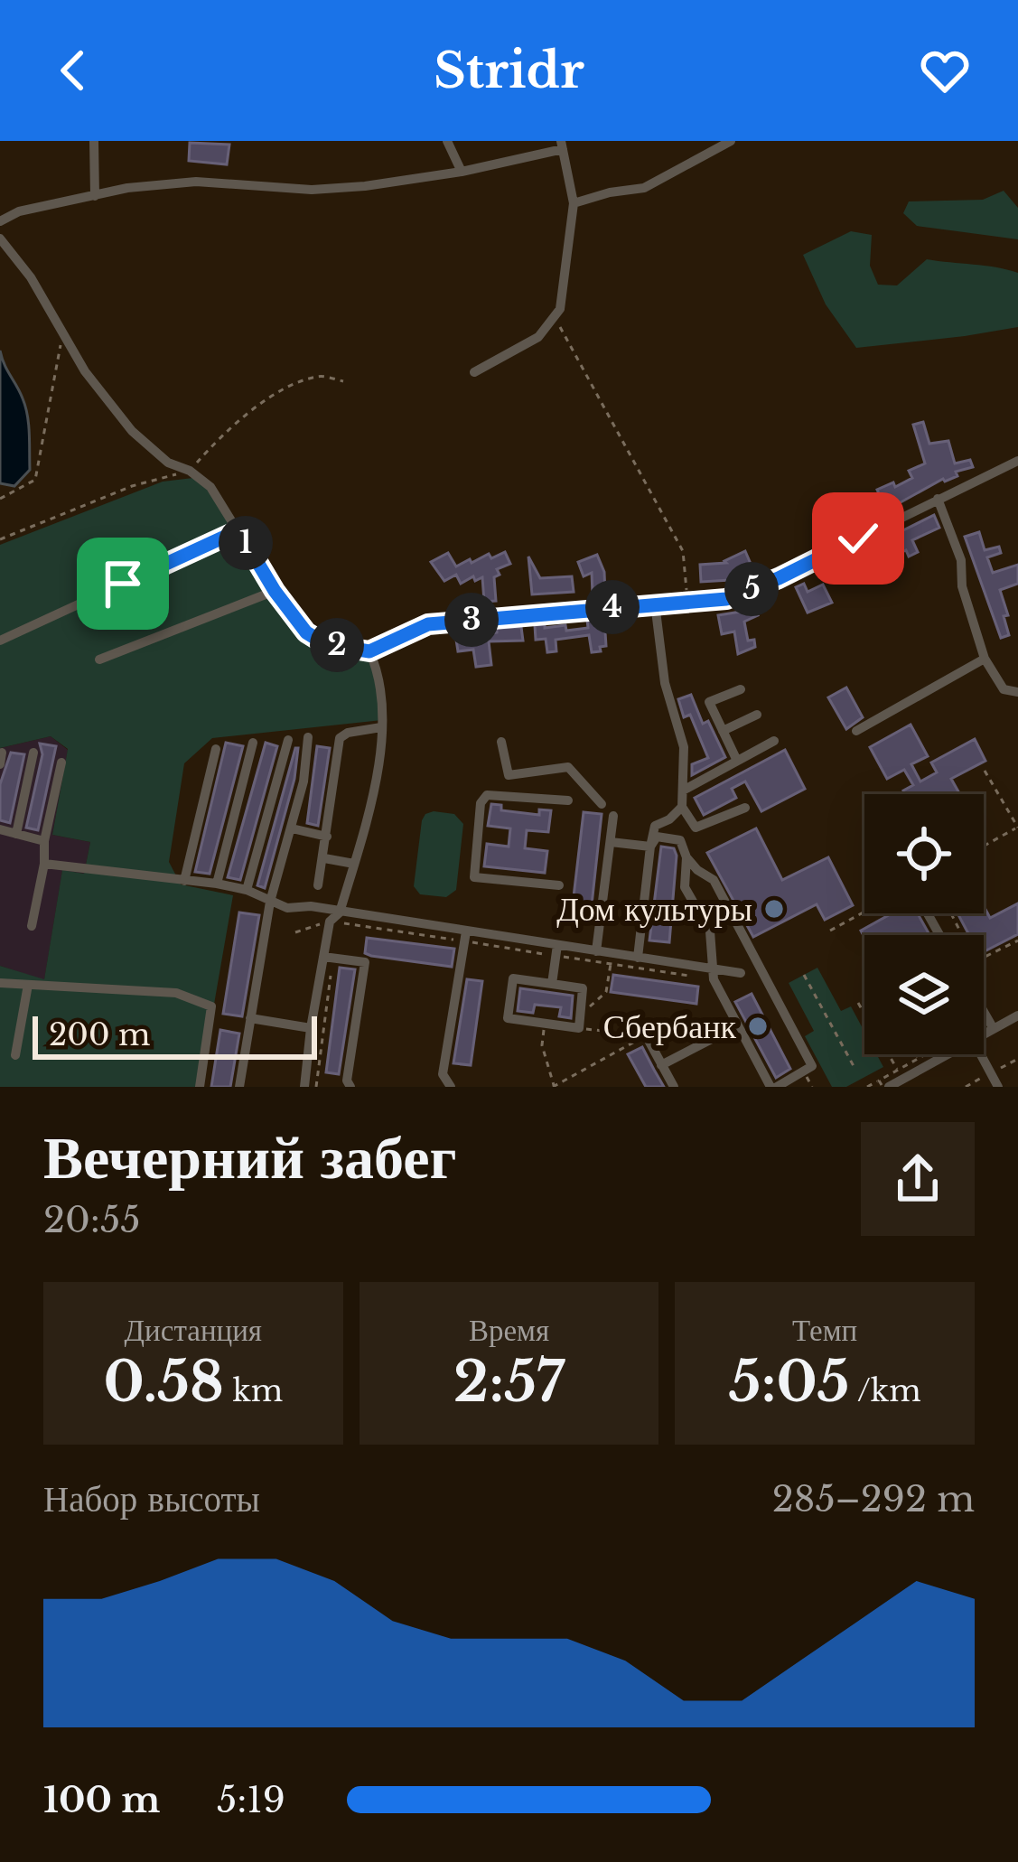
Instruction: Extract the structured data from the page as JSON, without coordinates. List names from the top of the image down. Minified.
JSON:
{"places":["Дом культуры","Сбербанк"],"scale_bar":"200 m","page":{"header":"Stridr","pins":["1","5","4","3","2"],"scale":"200 m","heading":["Вечерний забег","20:55"],"stats":[["Дистанция","0.58 km"],["Время","2:57"],["Темп","5:05 /km"]],"chart":["Набор высоты","285–292 m"],"list":[{"name":"100 m","note":"5:19"}]}}
